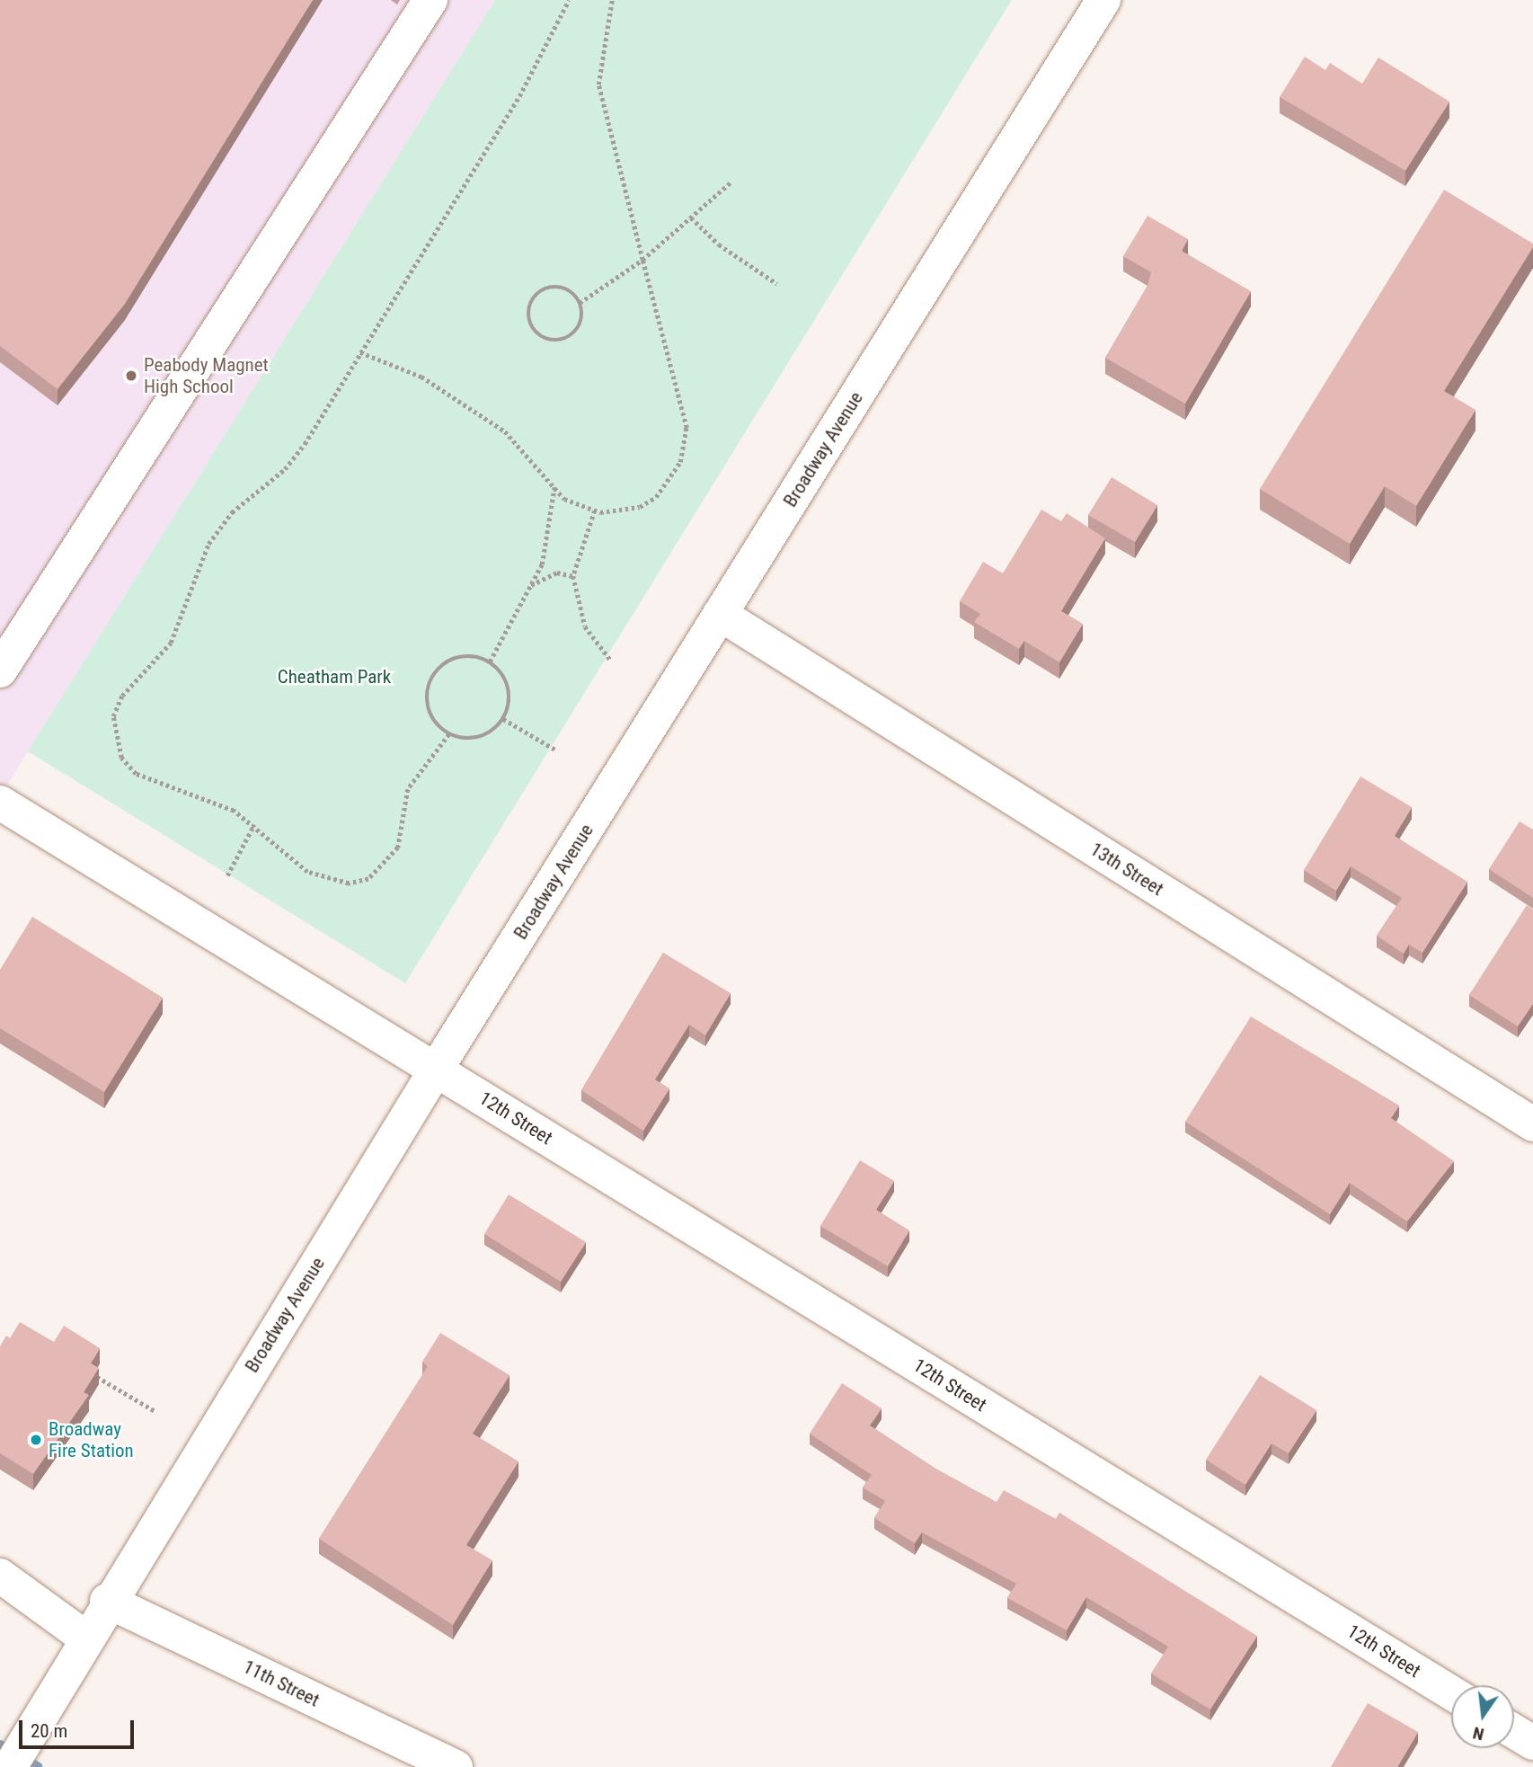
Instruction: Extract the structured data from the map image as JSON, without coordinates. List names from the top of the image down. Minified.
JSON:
{"streets":{"street":["Broadway Avenue","13th Street","12th Street","11th Street"]},"crossings":[["Broadway Avenue","13th Street"],["Broadway Avenue","12th Street"],["Broadway Avenue","11th Street"]],"parks":["Cheatham Park"],"places":["Peabody Magnet High School","Broadway Fire Station"],"scale_bar":"20 m","north":"bottom"}
